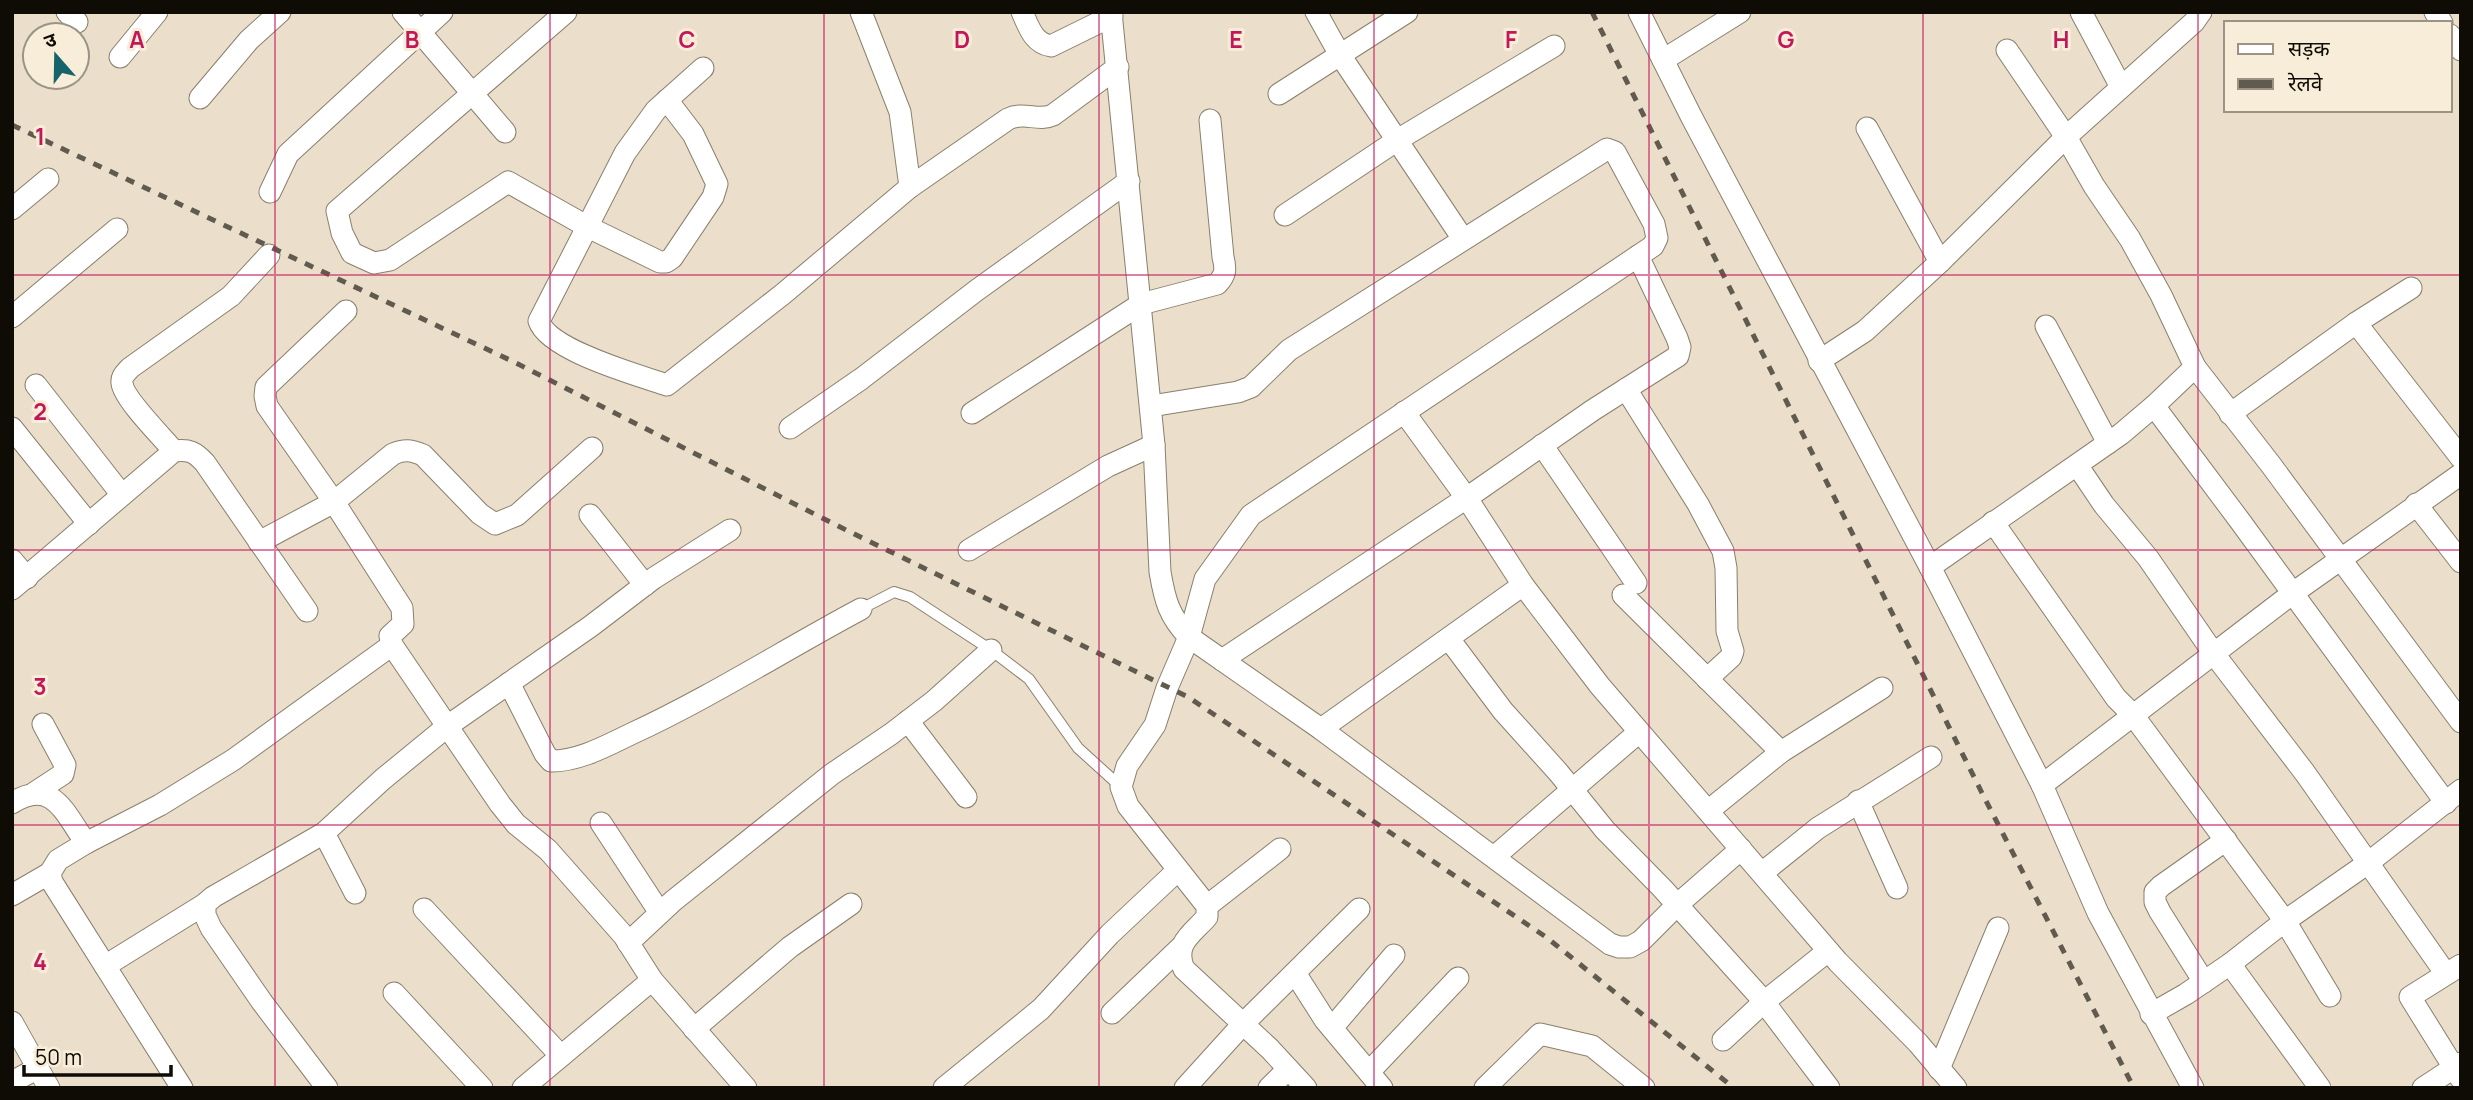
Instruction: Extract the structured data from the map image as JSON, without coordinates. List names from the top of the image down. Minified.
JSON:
{"legend":["सड़क","रेलवे"],"scale_bar":"50 m","north":"top","grid":{"columns":["A","B","C","D","E","F","G","H"],"rows":["1","2","3","4"]}}
